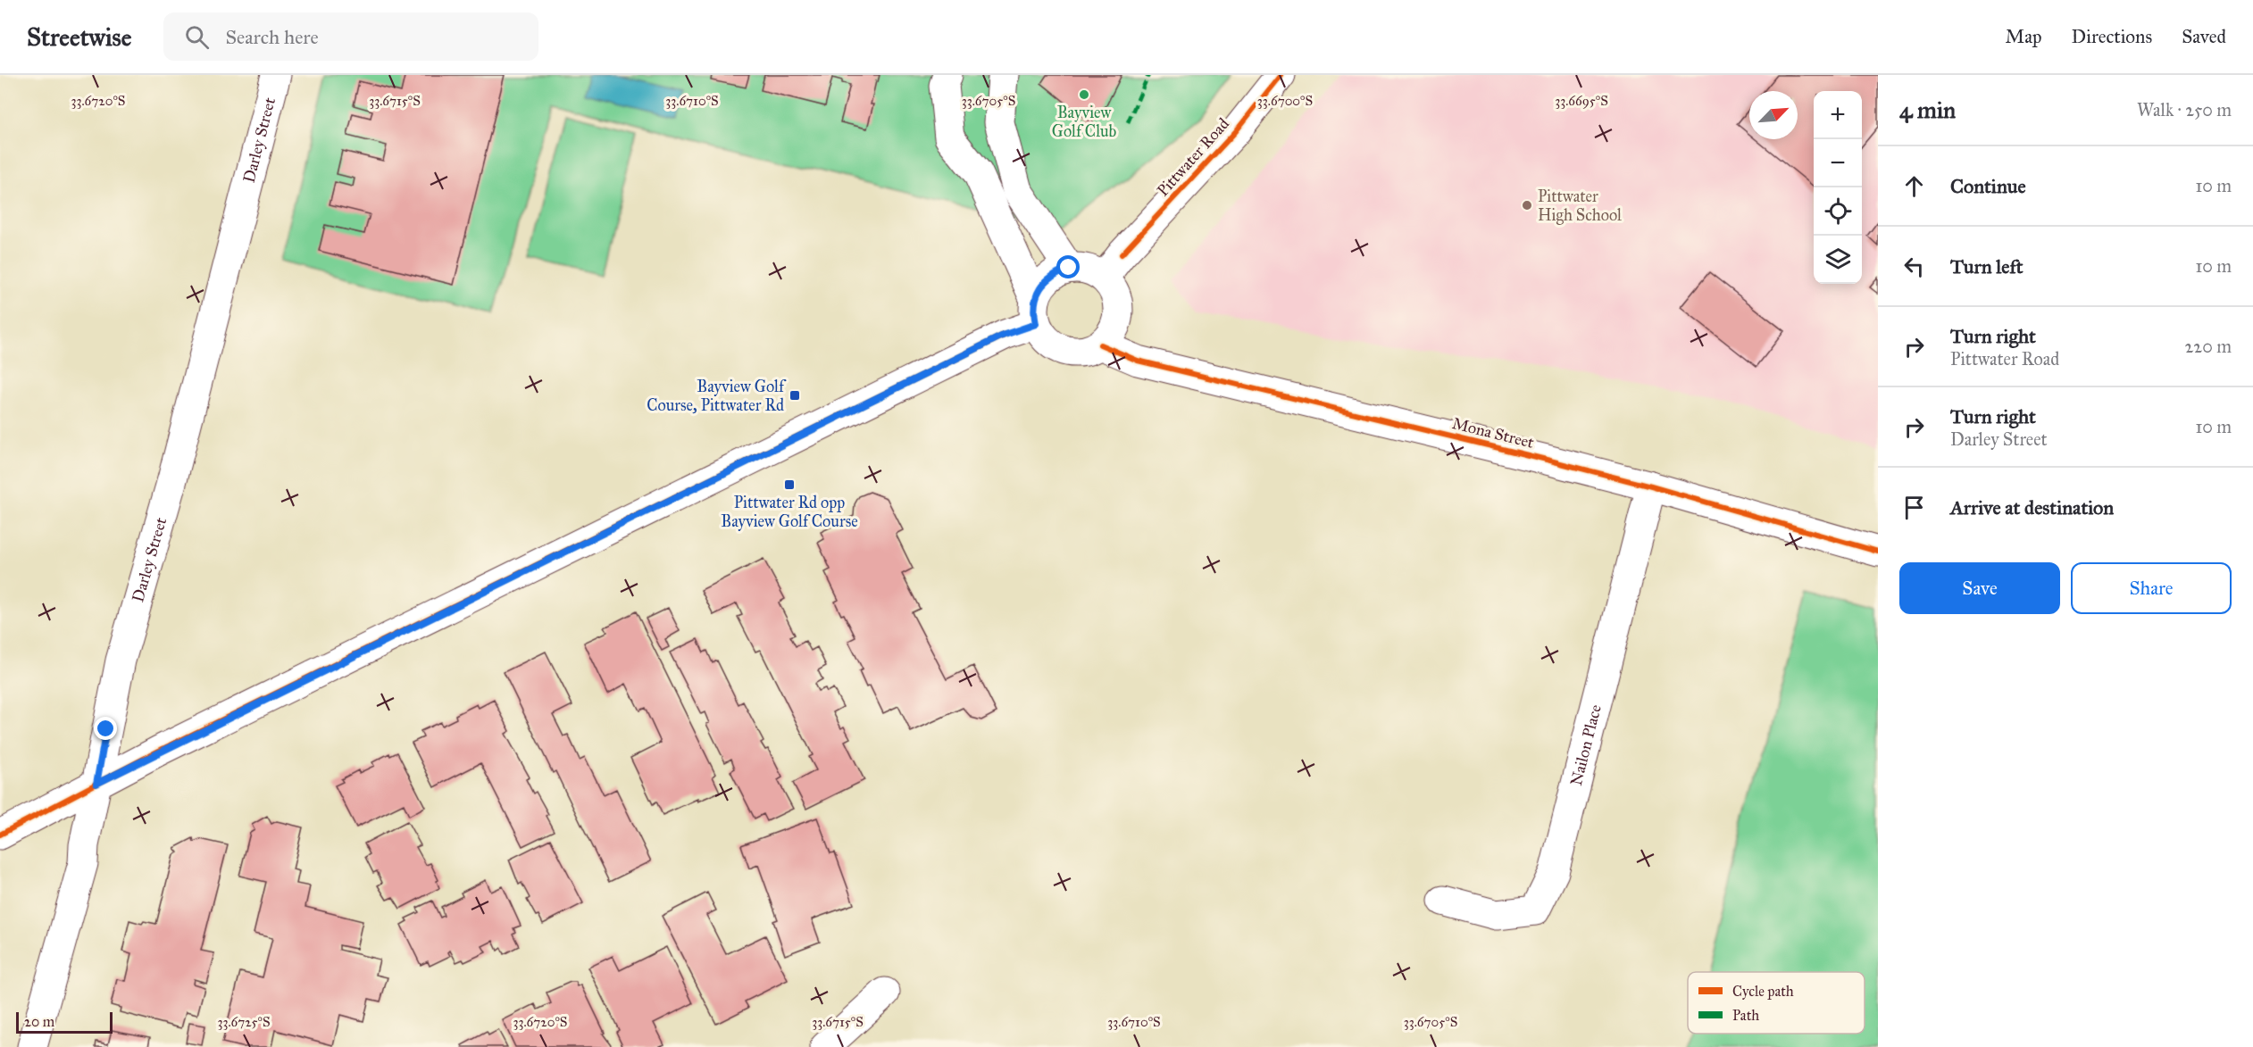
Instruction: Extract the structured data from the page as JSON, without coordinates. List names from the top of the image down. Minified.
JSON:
{"streets":{"street":["Darley Street","Pittwater Road","Mona Street","Nailon Place"]},"crossings":[["Pittwater Road","Mona Street"],["Mona Street","Nailon Place"]],"places":{"other":["Bayview Golf Club","Pittwater High School"],"transit":["Bayview Golf Course, Pittwater Rd","Pittwater Rd opp Bayview Golf Course"]},"legend":["Cycle path","Path"],"scale_bar":"20 m","north":"top right","page":{"header":"Streetwise","search":"Search here","nav":["Map","Directions","Saved"],"heading":["4 min","Walk · 250 m"],"map_buttons":["+","−"],"list":[["Continue","10 m"],["Turn left","10 m"],["Turn right","Pittwater Road","220 m"],["Turn right","Darley Street","10 m"],"Arrive at destination"],"buttons":["Save","Share"],"scale":"20 m"},"coordinates":["33.6720°S","33.6715°S","33.6710°S","33.6705°S","33.6700°S","33.6695°S","33.6725°S"]}
